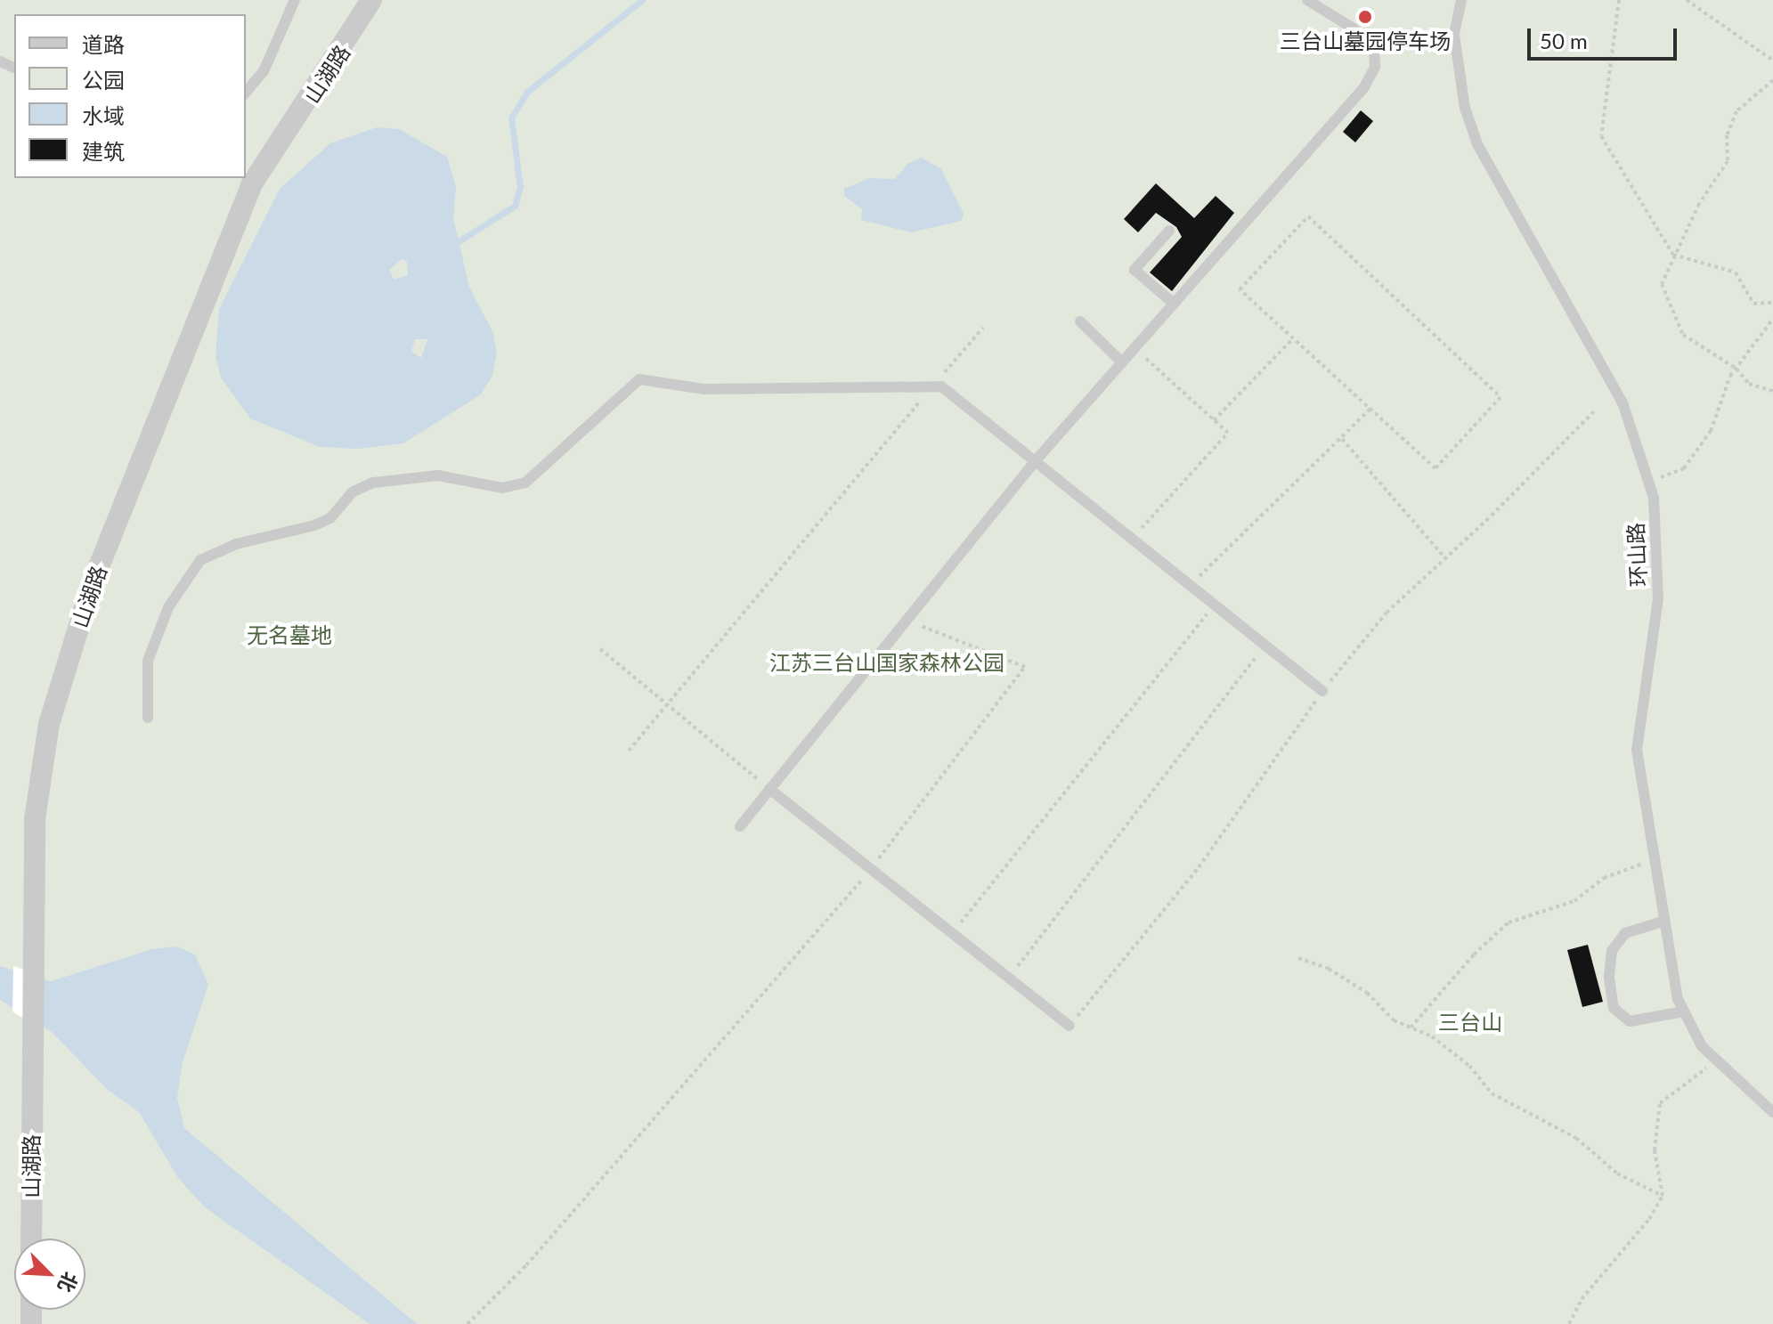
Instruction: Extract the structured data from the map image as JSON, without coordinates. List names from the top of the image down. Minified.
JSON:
{"streets":{"street":["山湖路"],"lane":["环山路"]},"parks":["无名墓地","江苏三台山国家森林公园","三台山"],"places":["三台山墓园停车场"],"legend":["道路","公园","水域","建筑"],"scale_bar":"50 m","north":"bottom right"}
